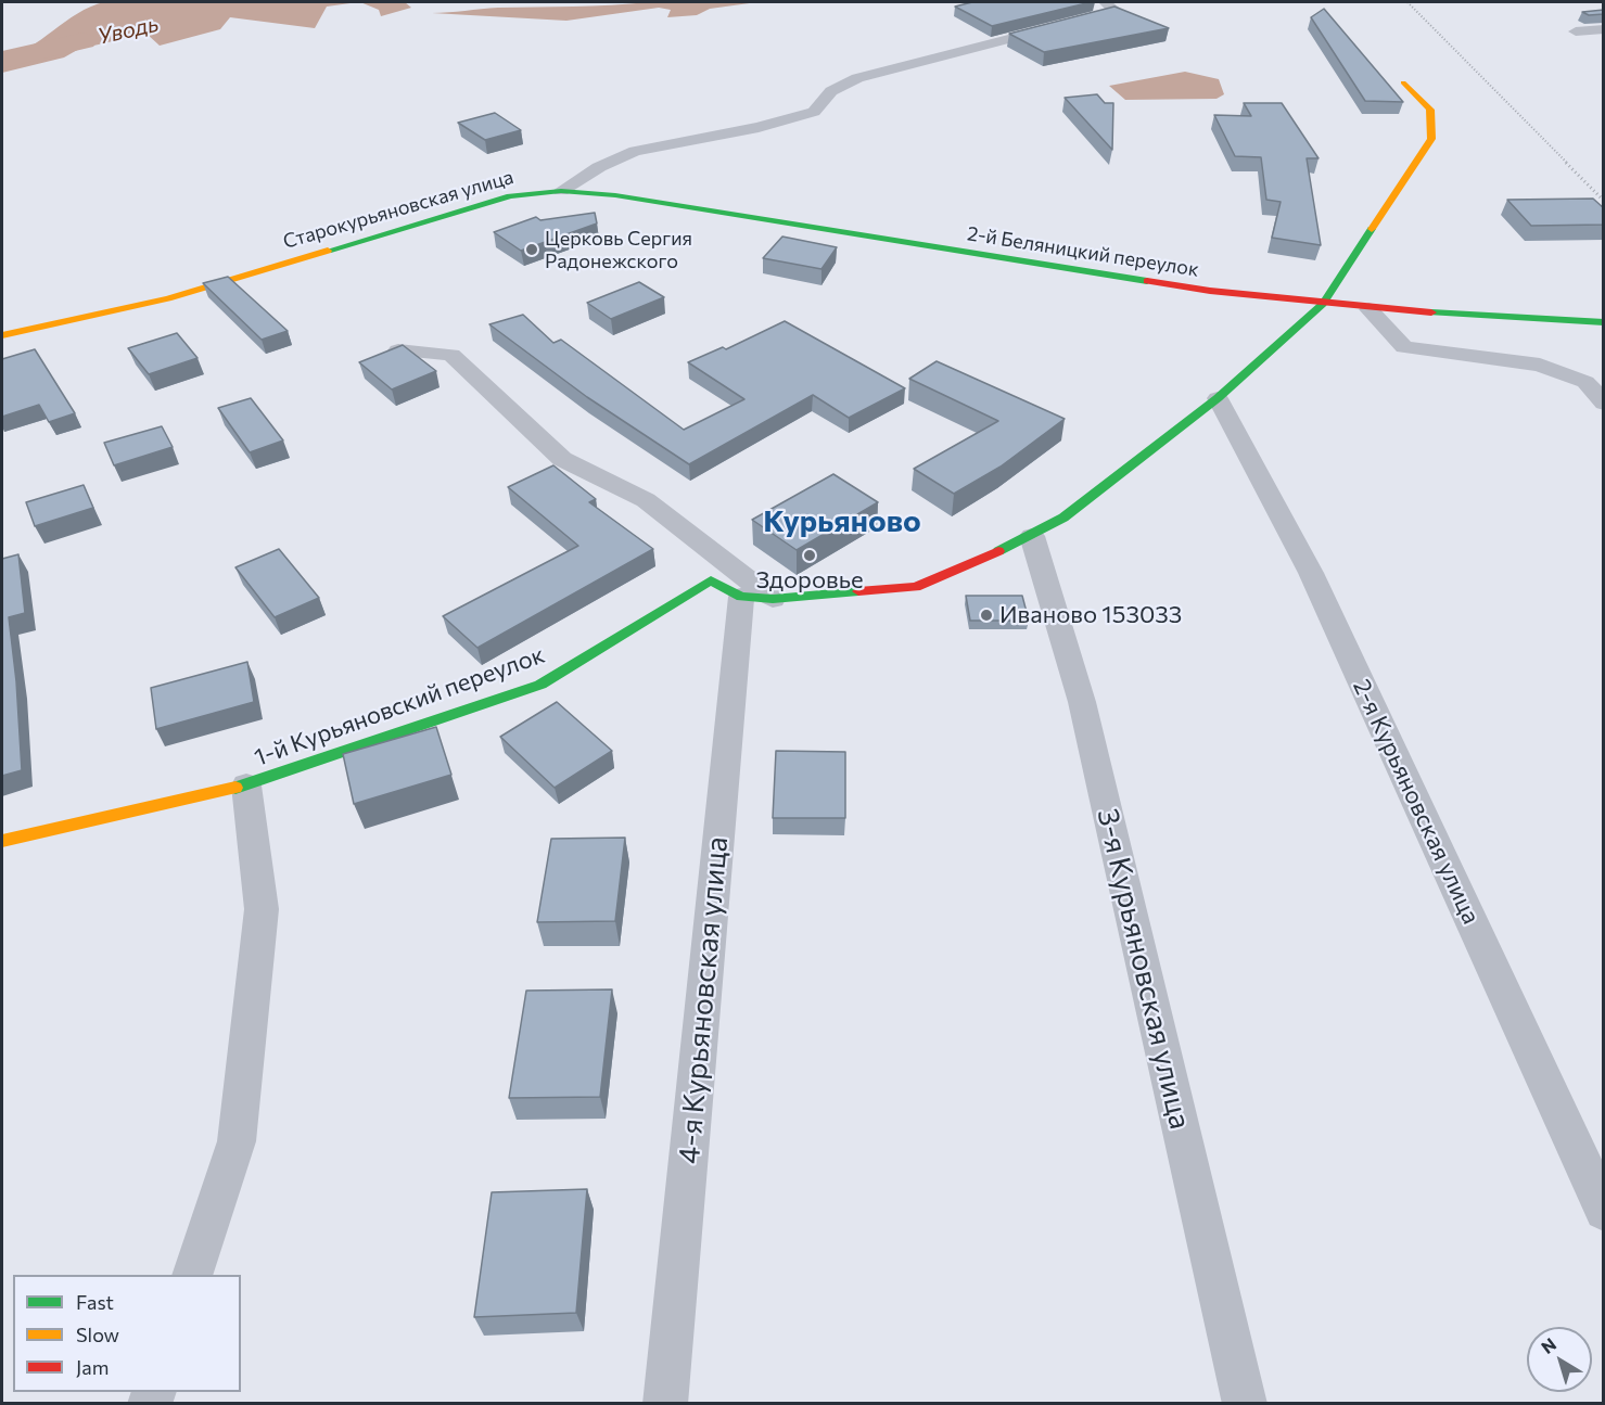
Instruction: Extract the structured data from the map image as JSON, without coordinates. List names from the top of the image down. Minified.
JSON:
{"streets":{"street":["Старокурьяновская улица","2-й Беляницкий переулок","1-й Курьяновский переулок","2-я Курьяновская улица","3-я Курьяновская улица","4-я Курьяновская улица"]},"crossings":[["Старокурьяновская улица","2-й Беляницкий переулок"],["1-й Курьяновский переулок","4-я Курьяновская улица"]],"districts":["Курьяново"],"water":["Уводь"],"places":["Церковь Сергия Радонежского","Здоровье","Иваново 153033"],"legend":["Fast","Slow","Jam"],"north":"top left"}
